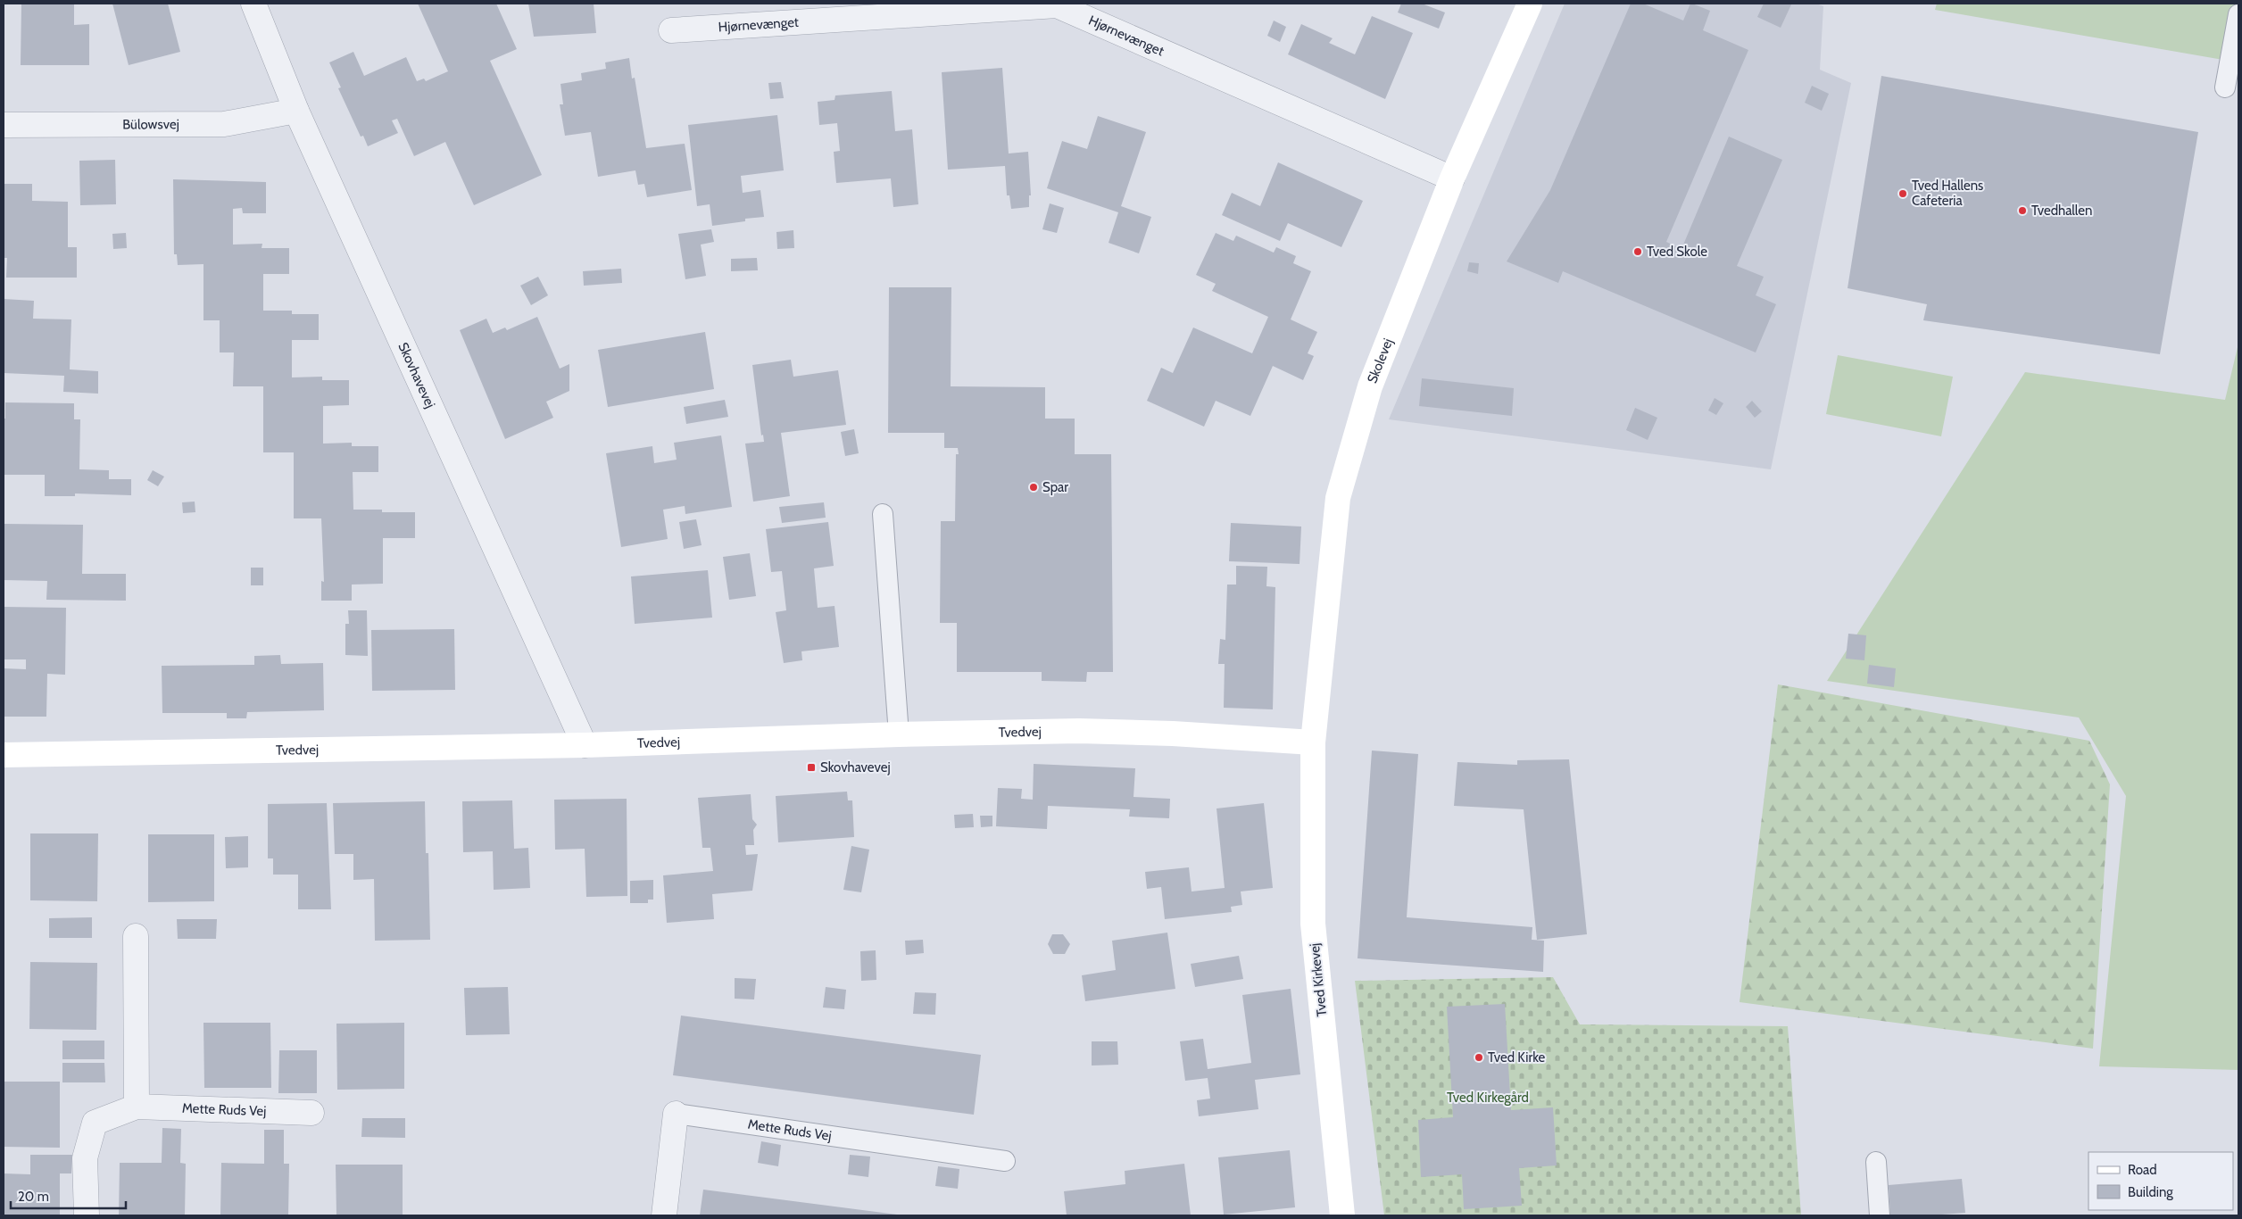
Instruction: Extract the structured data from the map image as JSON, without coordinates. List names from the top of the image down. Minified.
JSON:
{"streets":{"street":["Hjørnevænget","Bülowsvej","Skolevej","Skovhavevej","Tvedvej","Tved Kirkevej","Mette Ruds Vej"]},"crossings":[["Hjørnevænget","Skolevej"],["Bülowsvej","Skovhavevej"],["Skolevej","Tvedvej"],["Skolevej","Tved Kirkevej"],["Skovhavevej","Tvedvej"],["Tvedvej","Tved Kirkevej"]],"parks":["Tved Kirkegård"],"places":{"other":["Tved Hallens Cafeteria","Tvedhallen","Tved Skole","Spar","Tved Kirke"],"transit":["Skovhavevej"]},"legend":["Road","Building"],"scale_bar":"20 m"}
